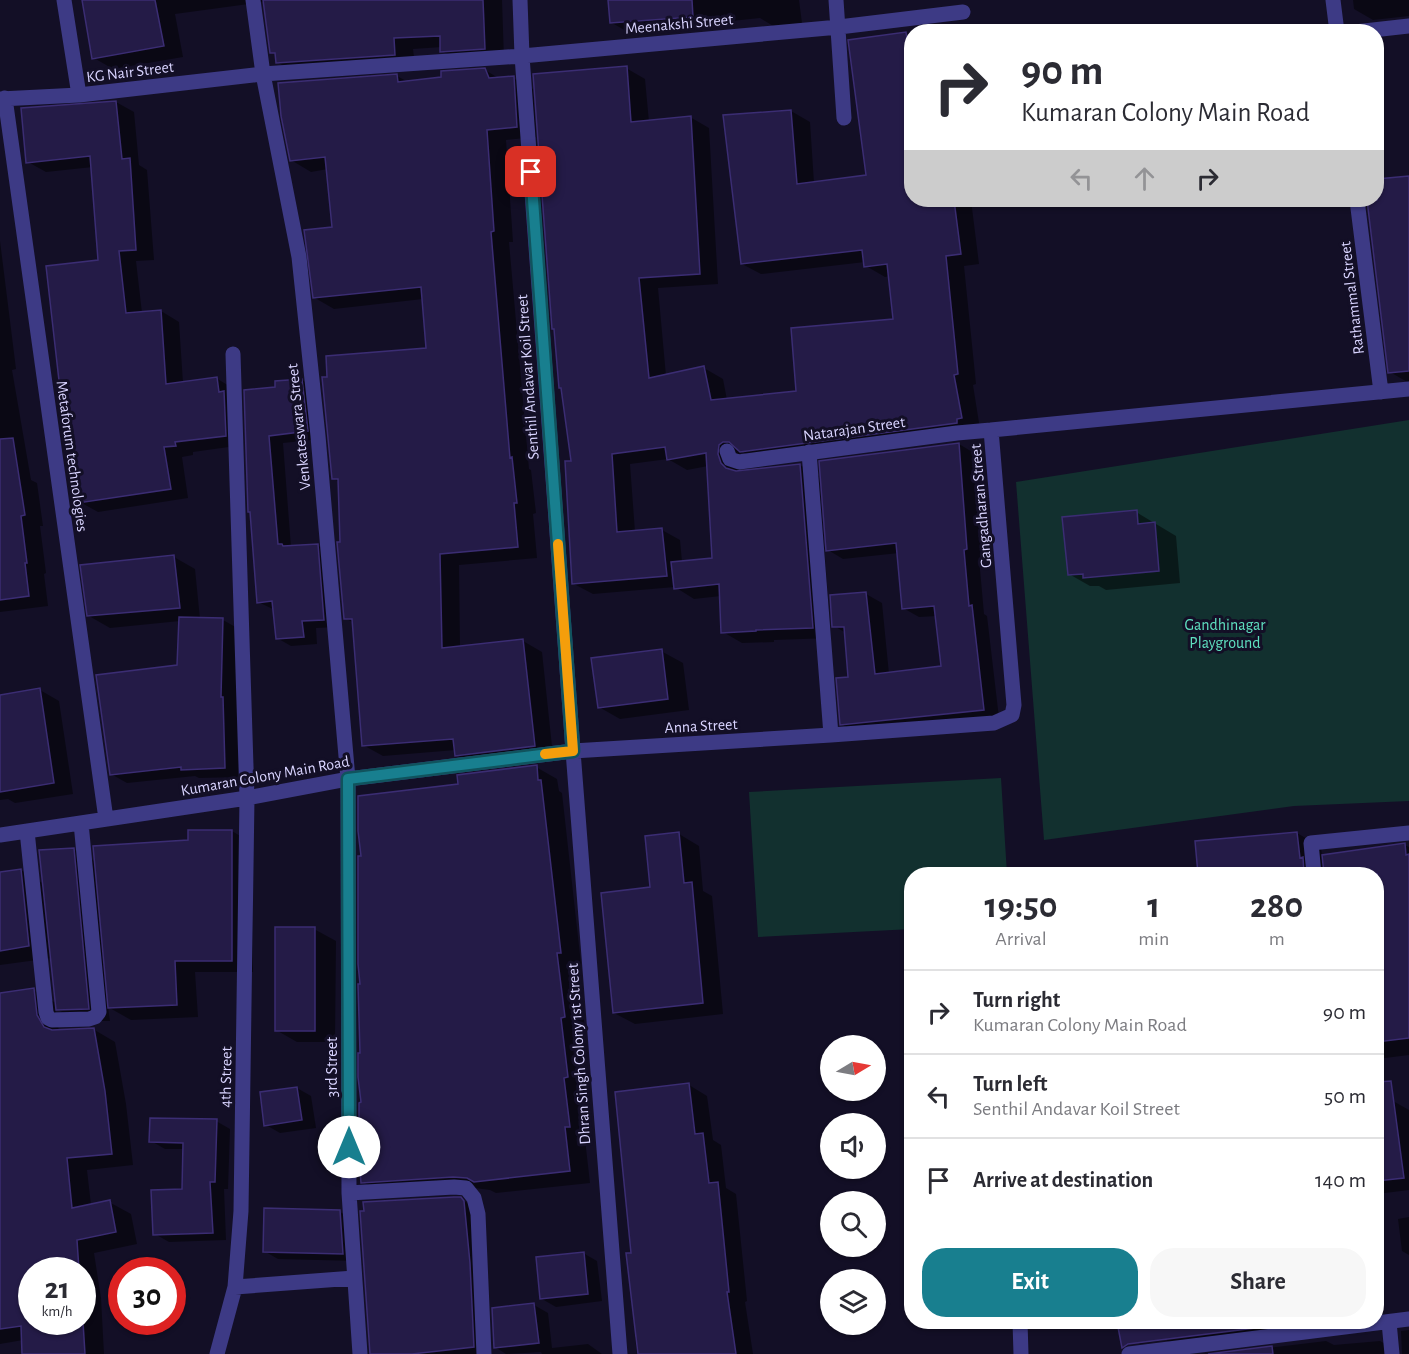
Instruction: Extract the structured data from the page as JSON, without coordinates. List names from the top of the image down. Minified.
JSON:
{"streets":{"street":["Meenakshi Street","KG Nair Street","Rathammal Street","Senthil Andavar Koil Street","Venkateswara Street","Natarajan Street","Metaforum technologies","Gangadharan Street","Anna Street","Kumaran Colony Main Road","Dhran Singh Colony 1st Street","3rd Street","4th Street"]},"crossings":[["Meenakshi Street","KG Nair Street"],["Meenakshi Street","Senthil Andavar Koil Street"],["Meenakshi Street","Venkateswara Street"],["KG Nair Street","Venkateswara Street"],["KG Nair Street","Metaforum technologies"],["Rathammal Street","Gangadharan Street"],["Senthil Andavar Koil Street","Anna Street"],["Senthil Andavar Koil Street","Kumaran Colony Main Road"],["Senthil Andavar Koil Street","Dhran Singh Colony 1st Street"],["Venkateswara Street","Kumaran Colony Main Road"],["Venkateswara Street","3rd Street"],["Natarajan Street","Gangadharan Street"],["Metaforum technologies","Kumaran Colony Main Road"],["Gangadharan Street","Anna Street"],["Anna Street","Kumaran Colony Main Road"],["Anna Street","Dhran Singh Colony 1st Street"],["Kumaran Colony Main Road","Dhran Singh Colony 1st Street"],["Kumaran Colony Main Road","3rd Street"],["Kumaran Colony Main Road","4th Street"]],"parks":["Gandhinagar Playground"],"north":"right","page":{"turn":["90 m","Kumaran Colony Main Road"],"eta":["19:50","Arrival","1","min","280","m"],"list":[{"name":"Turn right","note":"Kumaran Colony Main Road","value":"90 m"},{"name":"Turn left","note":"Senthil Andavar Koil Street","value":"50 m"},{"name":"Arrive at destination","value":"140 m"}],"buttons":["Exit","Share"],"speed":"21 km/h","limit":"30"}}
